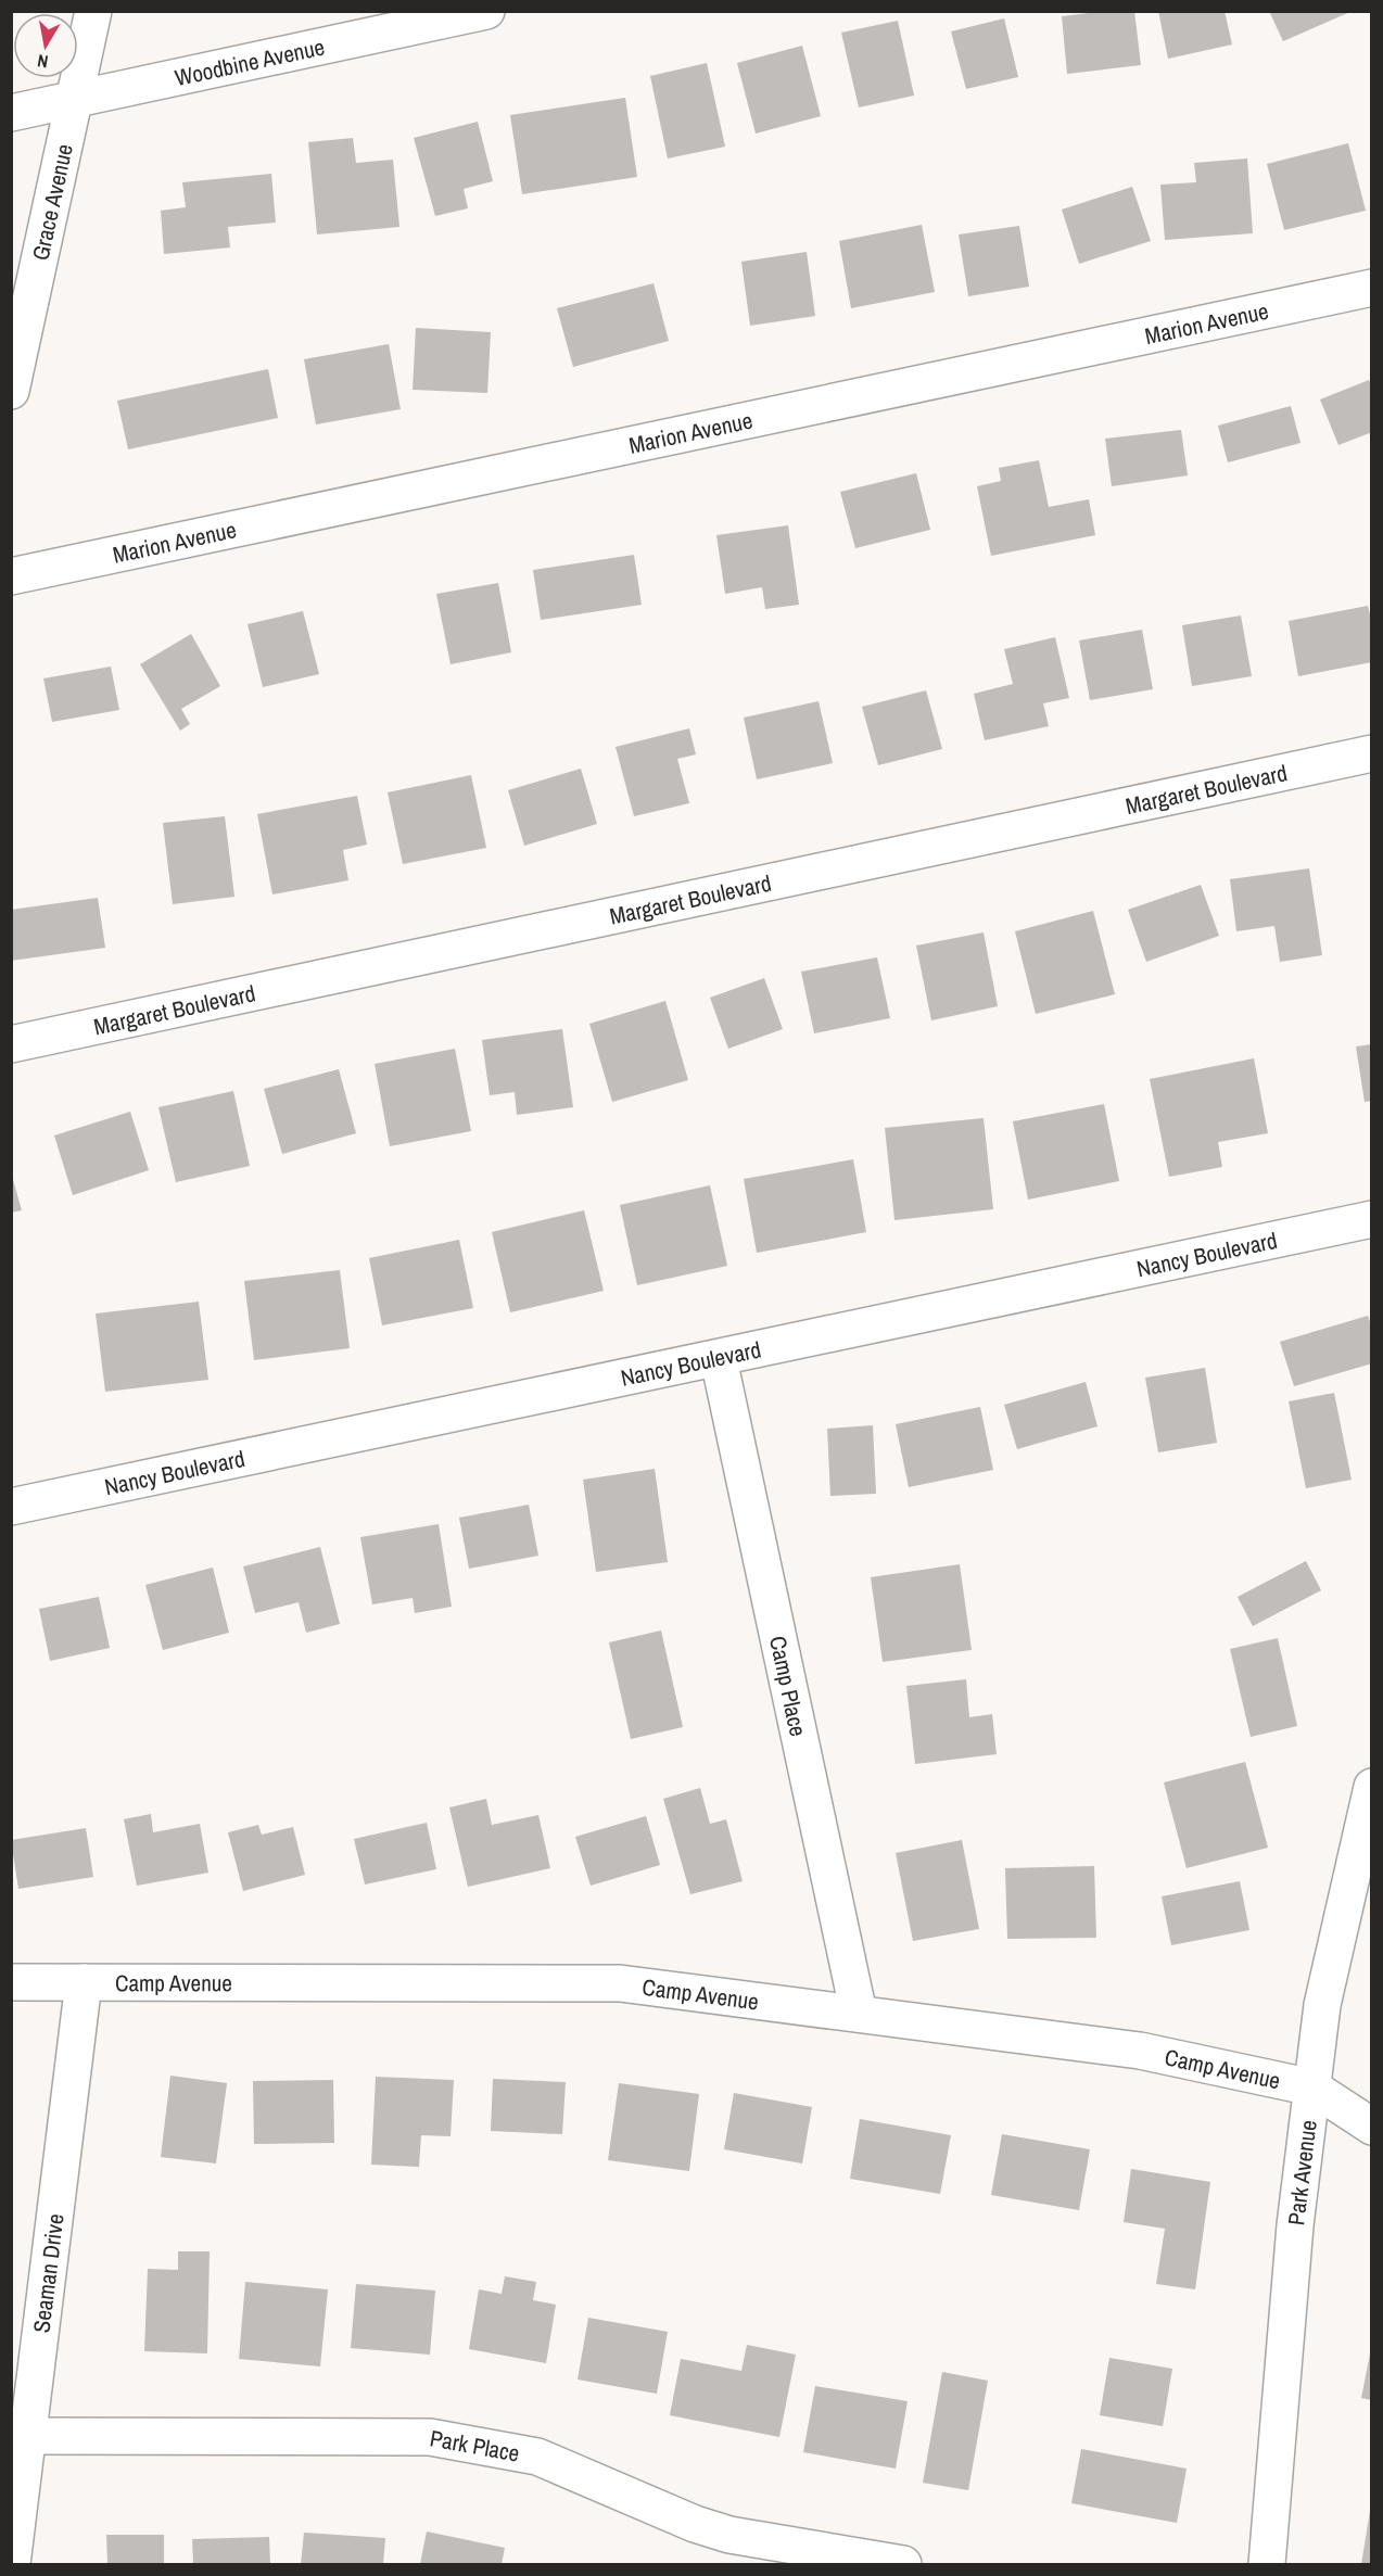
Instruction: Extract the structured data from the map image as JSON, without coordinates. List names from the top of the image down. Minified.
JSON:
{"streets":{"street":["Woodbine Avenue","Grace Avenue","Marion Avenue","Margaret Boulevard","Nancy Boulevard","Camp Place","Camp Avenue","Park Avenue","Seaman Drive","Park Place"]},"crossings":[["Woodbine Avenue","Grace Avenue"],["Nancy Boulevard","Camp Place"],["Camp Place","Camp Avenue"],["Camp Avenue","Park Avenue"],["Camp Avenue","Seaman Drive"],["Seaman Drive","Park Place"]],"north":"bottom"}
